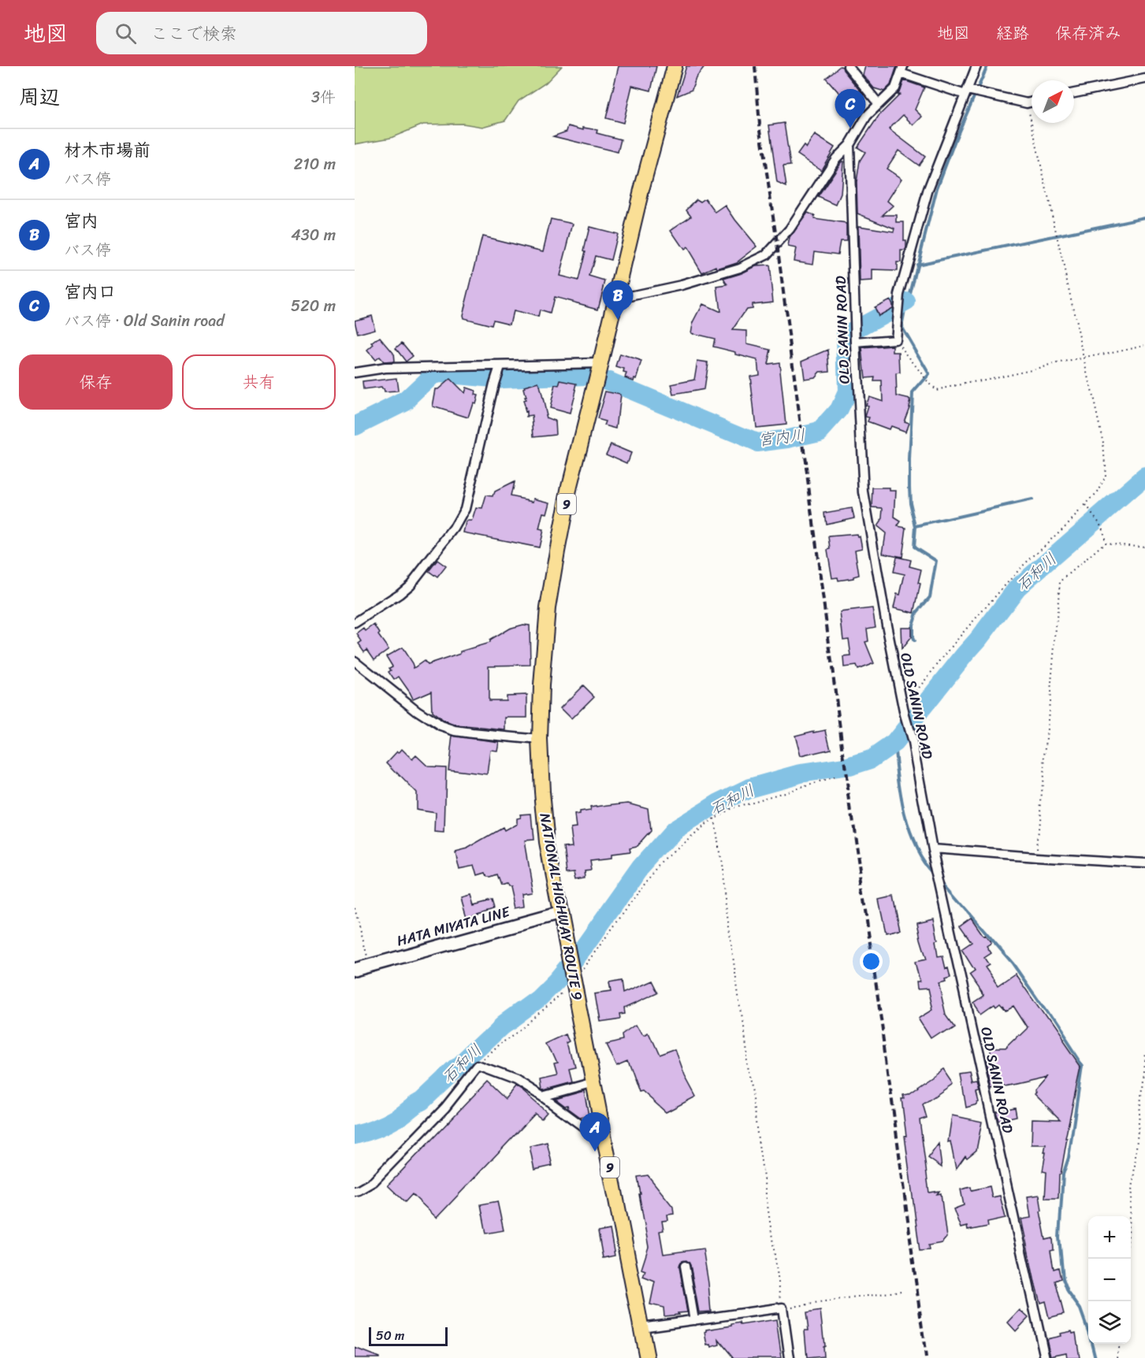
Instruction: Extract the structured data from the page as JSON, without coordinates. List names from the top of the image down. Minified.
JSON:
{"streets":{"highway":["9","NATIONAL HIGHWAY ROUTE 9"],"main road":["HATA MIYATA LINE"],"street":["OLD SANIN ROAD"]},"crossings":[["NATIONAL HIGHWAY ROUTE 9","HATA MIYATA LINE"]],"water":["宮内川","石和川"],"scale_bar":"50 m","north":"top right","page":{"header":"地図","search":"ここで検索","nav":["地図","経路","保存済み"],"heading":["周辺","3件"],"pins":["C","B","A"],"list":[{"mark":"A","name":"材木市場前","note":"バス停","value":"210 m"},{"mark":"B","name":"宮内","note":"バス停","value":"430 m"},{"mark":"C","name":"宮内口","note":"バス停 · Old Sanin road","value":"520 m"}],"buttons":["保存","共有"],"map_buttons":["+","−"],"scale":"50 m"}}
